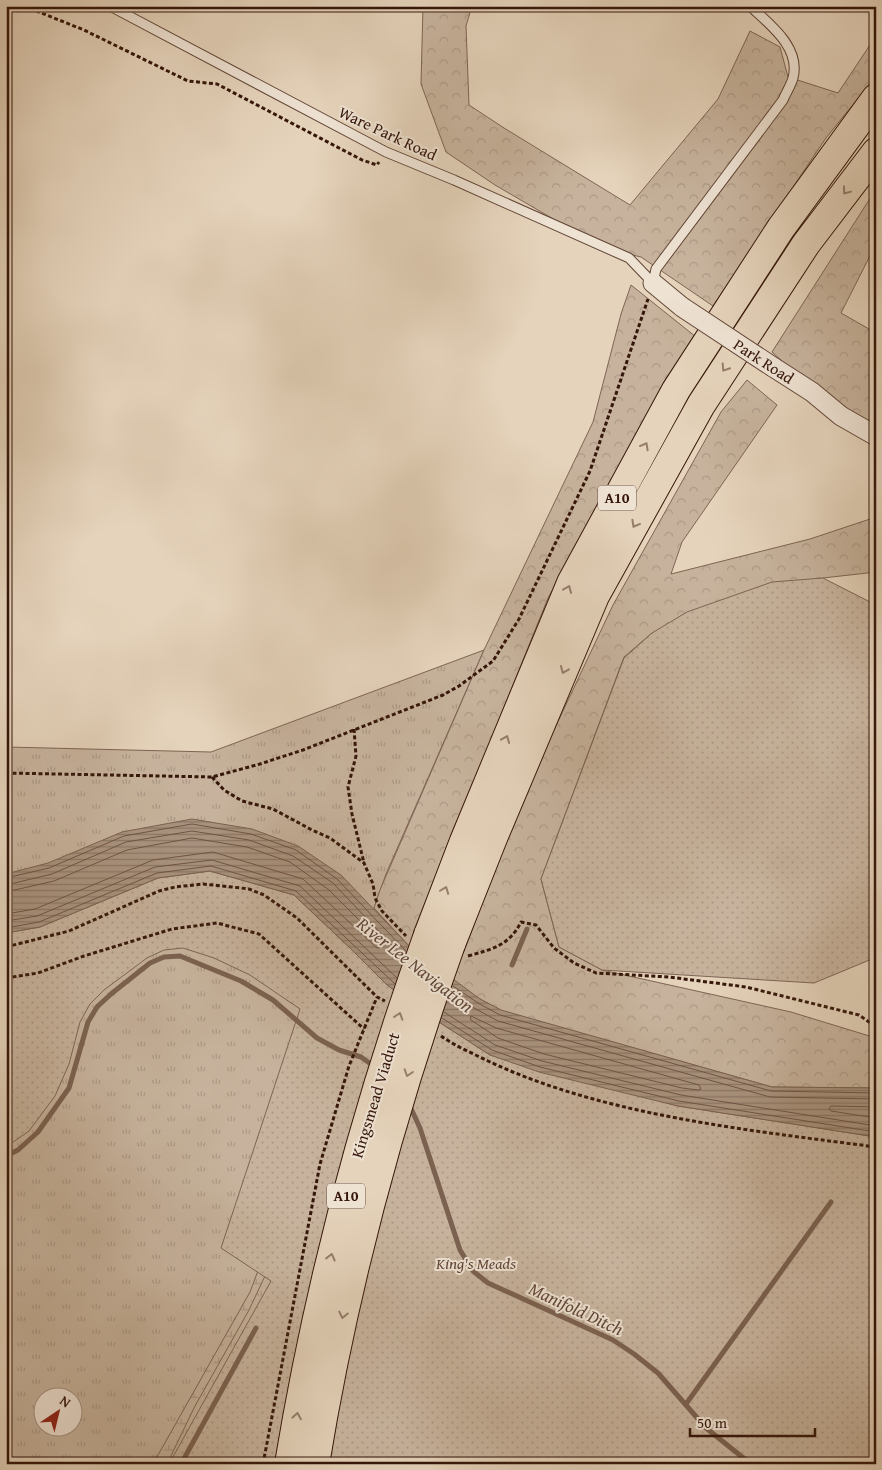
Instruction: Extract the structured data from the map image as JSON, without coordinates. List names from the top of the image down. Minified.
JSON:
{"streets":{"highway":["A10","Kingsmead Viaduct"],"street":["Park Road"],"lane":["Ware Park Road"]},"crossings":[["Ware Park Road","Park Road"],["A10","Kingsmead Viaduct"]],"water":["River Lee Navigation","Manifold Ditch"],"parks":["King's Meads"],"scale_bar":"50 m","north":"top right"}
